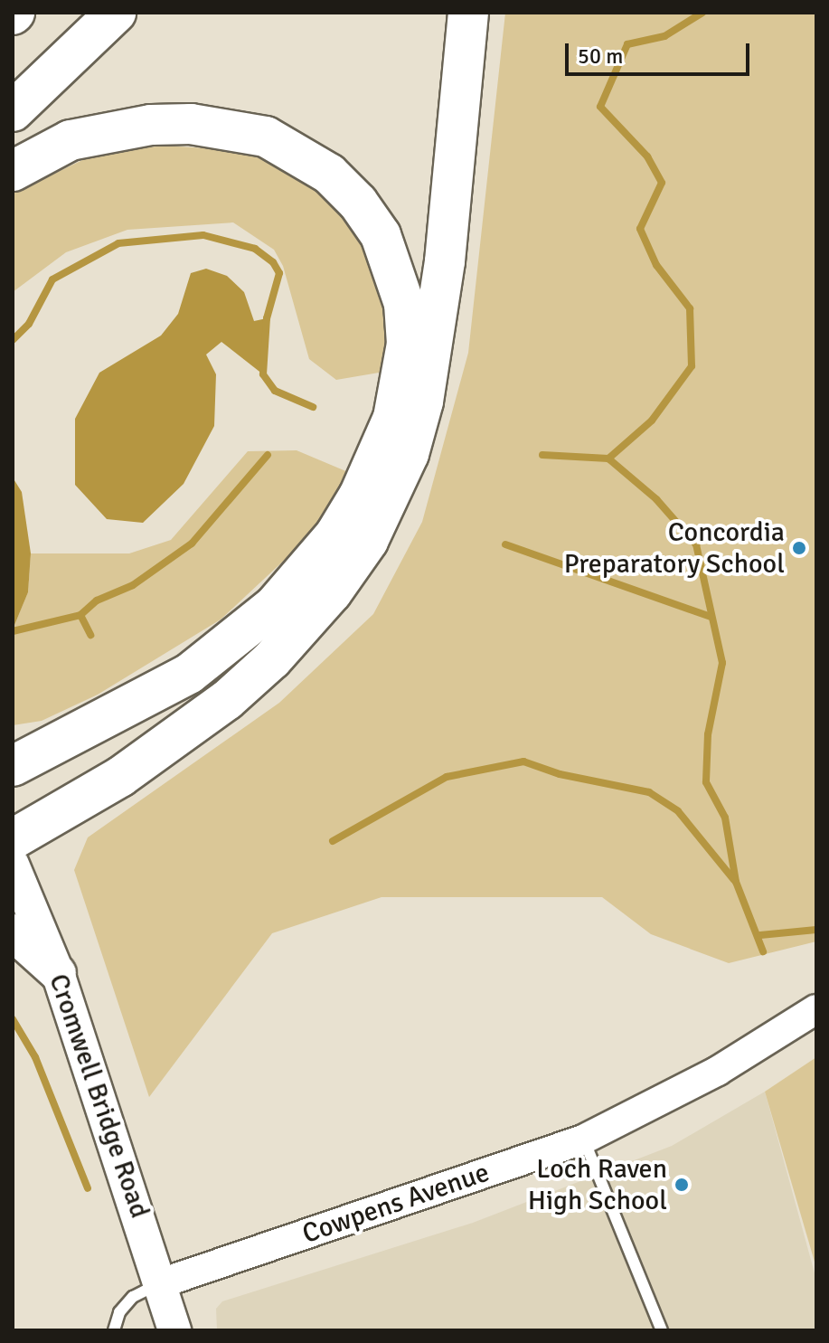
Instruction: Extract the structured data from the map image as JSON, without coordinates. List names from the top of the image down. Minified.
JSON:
{"streets":{"main road":["Cromwell Bridge Road"],"street":["Cowpens Avenue"]},"crossings":[["Cromwell Bridge Road","Cowpens Avenue"]],"places":["Concordia Preparatory School","Loch Raven High School"],"scale_bar":"50 m"}
